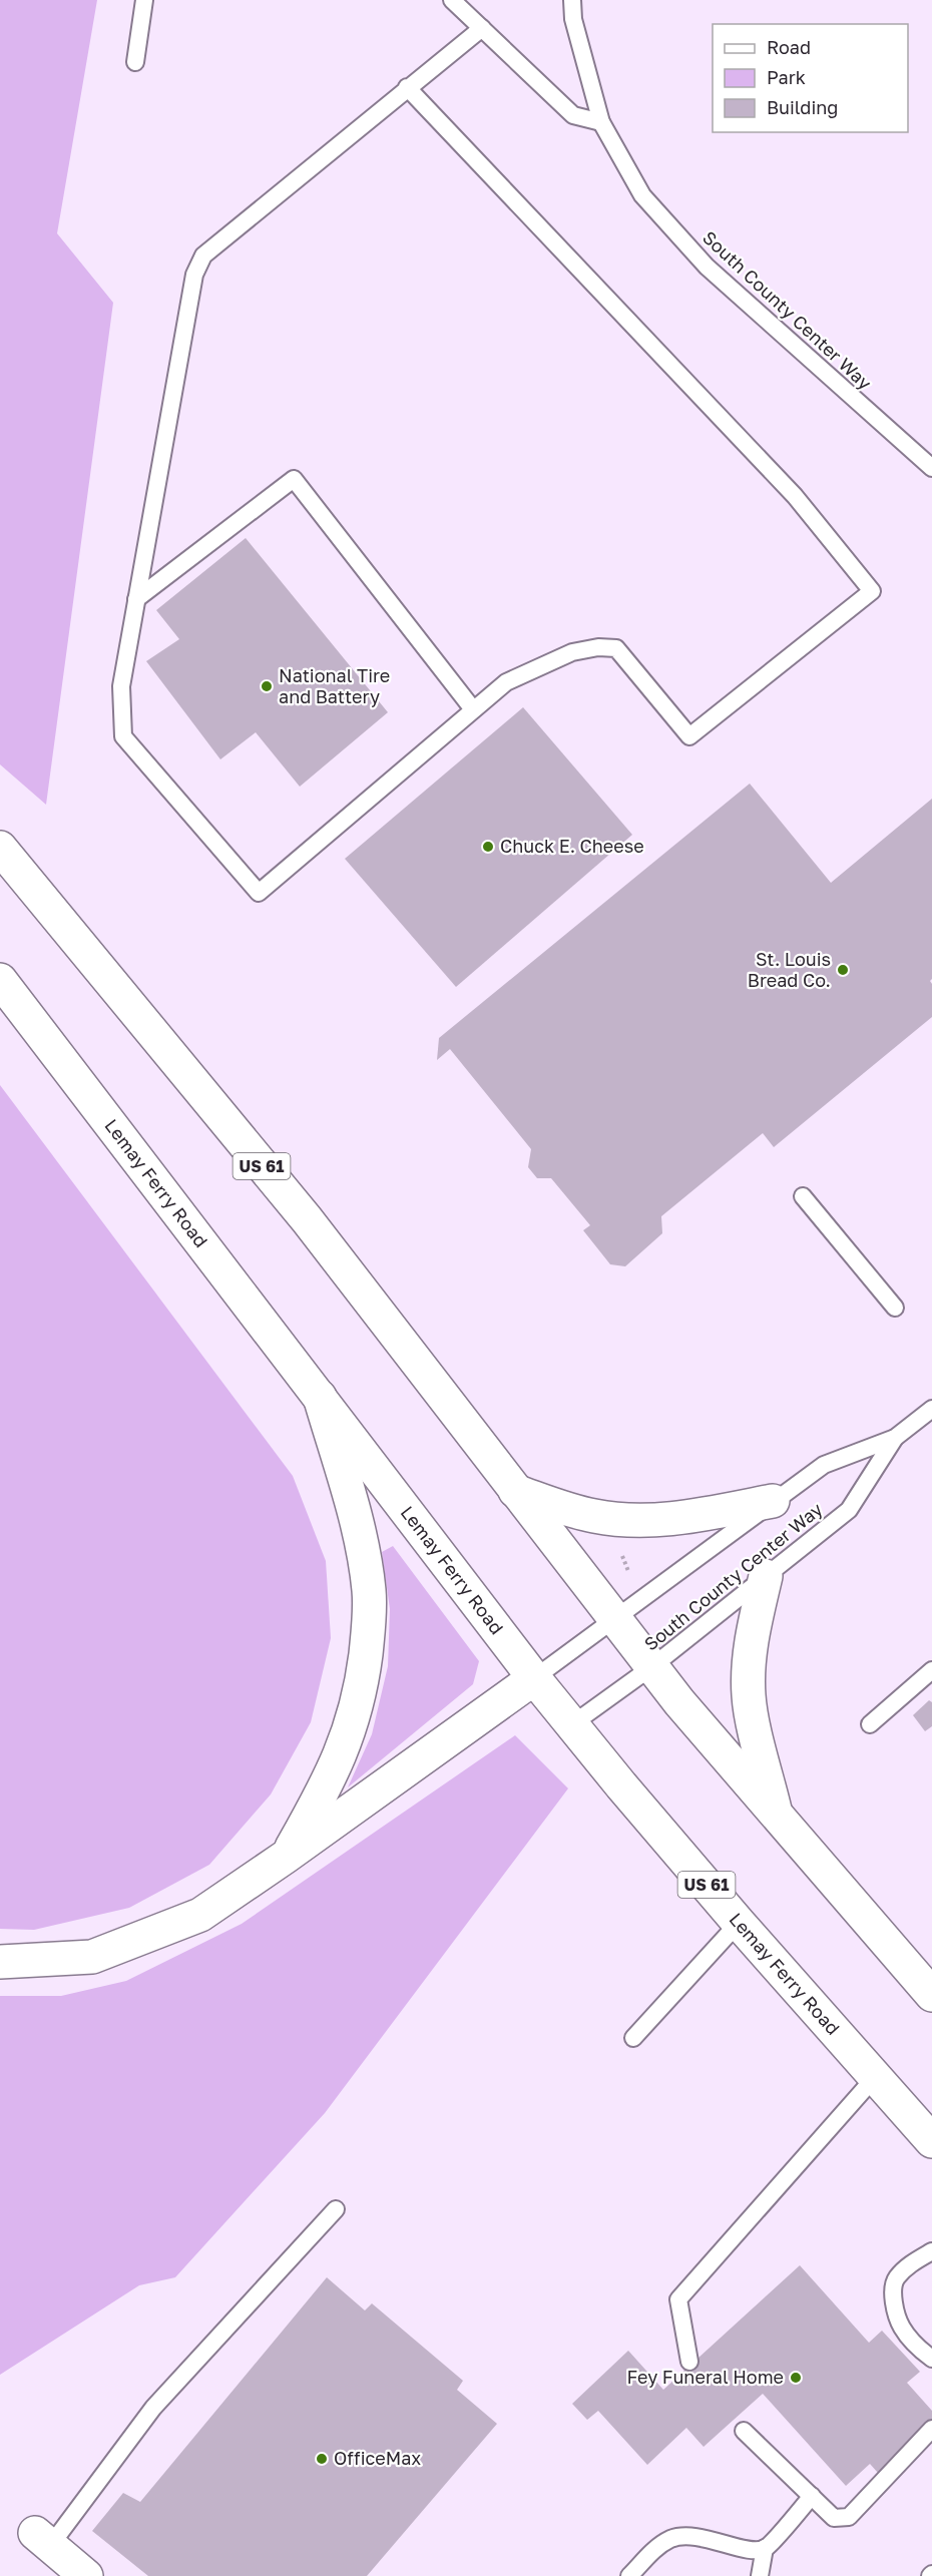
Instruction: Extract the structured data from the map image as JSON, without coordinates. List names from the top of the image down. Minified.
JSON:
{"streets":{"main road":["US 61","Lemay Ferry Road"],"lane":["South County Center Way"]},"crossings":[["South County Center Way","US 61"],["South County Center Way","Lemay Ferry Road"]],"places":["National Tire and Battery","Chuck E. Cheese","St. Louis Bread Co.","Fey Funeral Home","OfficeMax"],"legend":["Road","Park","Building"]}
